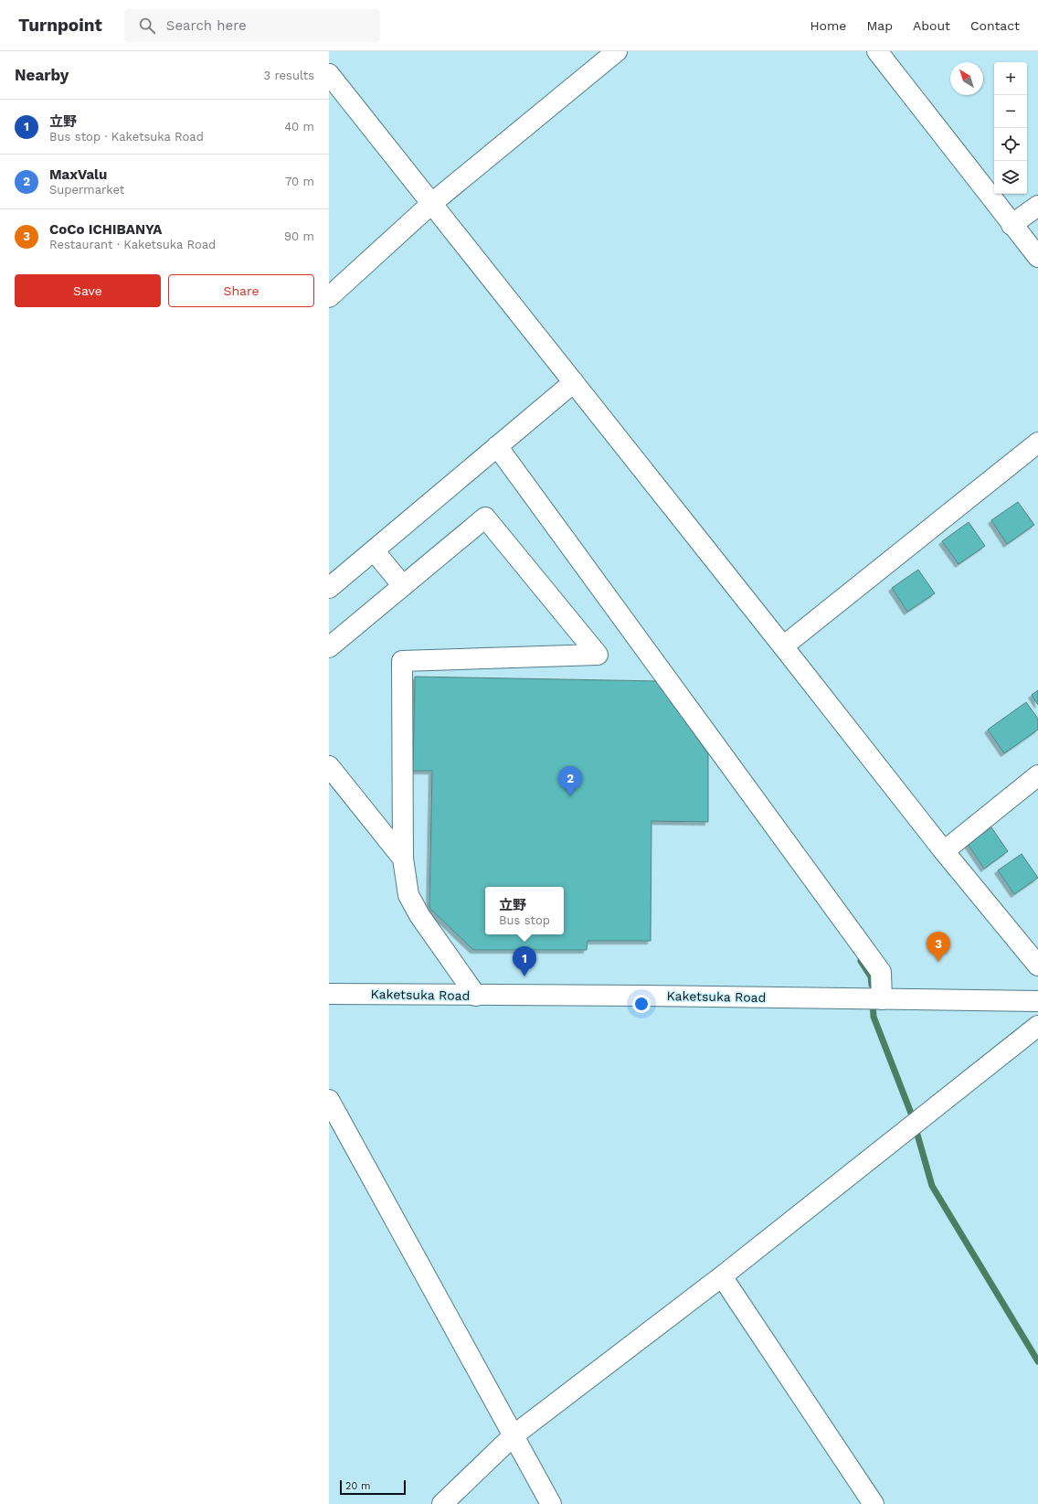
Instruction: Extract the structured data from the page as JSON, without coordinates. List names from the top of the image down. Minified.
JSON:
{"streets":{"main road":["Kaketsuka Road"]},"scale_bar":"20 m","north":"top left","page":{"header":"Turnpoint","search":"Search here","nav":["Home","Map","About","Contact"],"heading":["Nearby","3 results"],"map_buttons":["+","−"],"list":[{"mark":"1","name":"立野","note":"Bus stop · Kaketsuka Road","value":"40 m"},{"mark":"2","name":"MaxValu","note":"Supermarket","value":"70 m"},{"mark":"3","name":"CoCo ICHIBANYA","note":"Restaurant · Kaketsuka Road","value":"90 m"}],"buttons":["Save","Share"],"pins":["2","3","1"],"popup":["立野","Bus stop"],"scale":"20 m"}}
